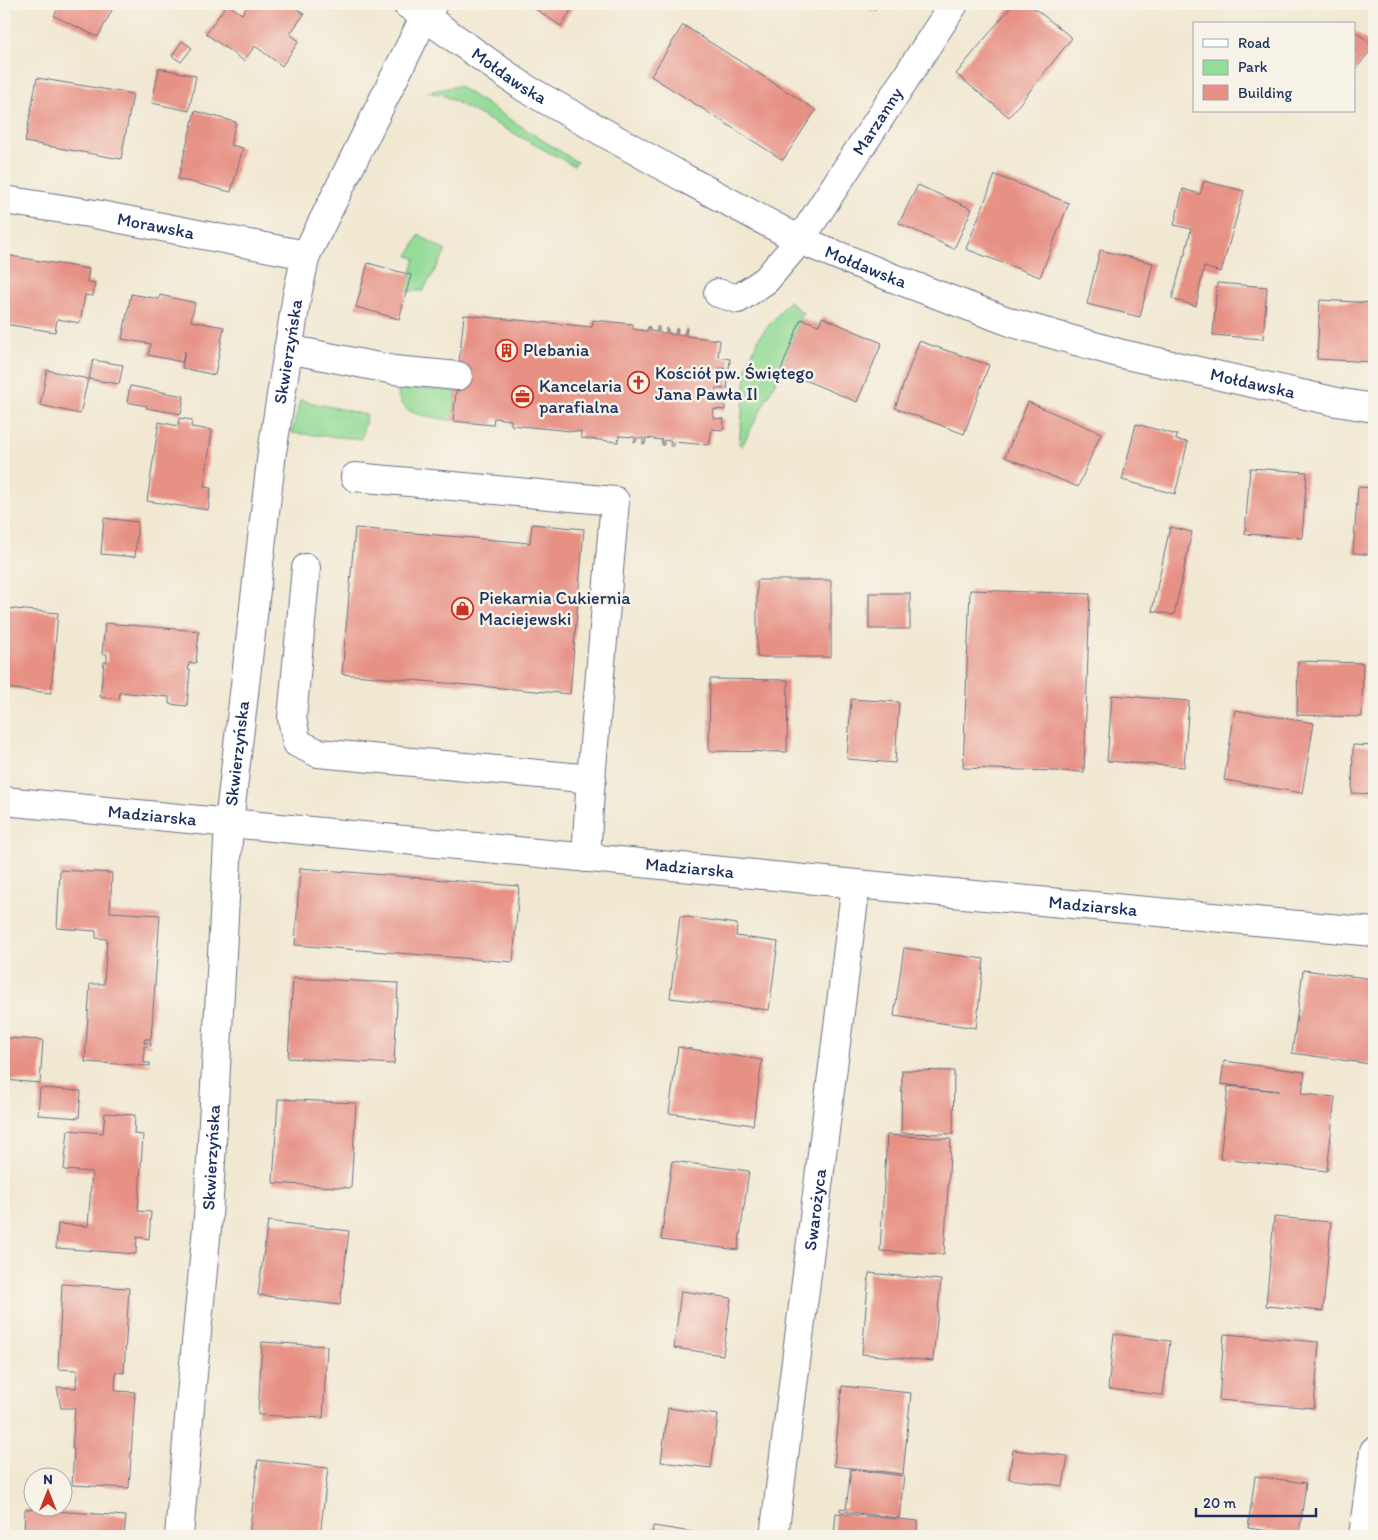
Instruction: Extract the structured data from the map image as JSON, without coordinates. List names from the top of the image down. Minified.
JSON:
{"streets":{"street":["Mołdawska","Marzanny","Morawska","Skwierzyńska","Madziarska","Swarożyca"]},"crossings":[["Mołdawska","Marzanny"],["Mołdawska","Skwierzyńska"],["Morawska","Skwierzyńska"],["Skwierzyńska","Madziarska"],["Madziarska","Swarożyca"]],"places":{"building":["Plebania"],"church":["Kościół pw. Świętego Jana Pawła II"],"office":["Kancelaria parafialna"],"shop":["Piekarnia Cukiernia Maciejewski"]},"legend":["Road","Park","Building"],"scale_bar":"20 m","north":"top"}
